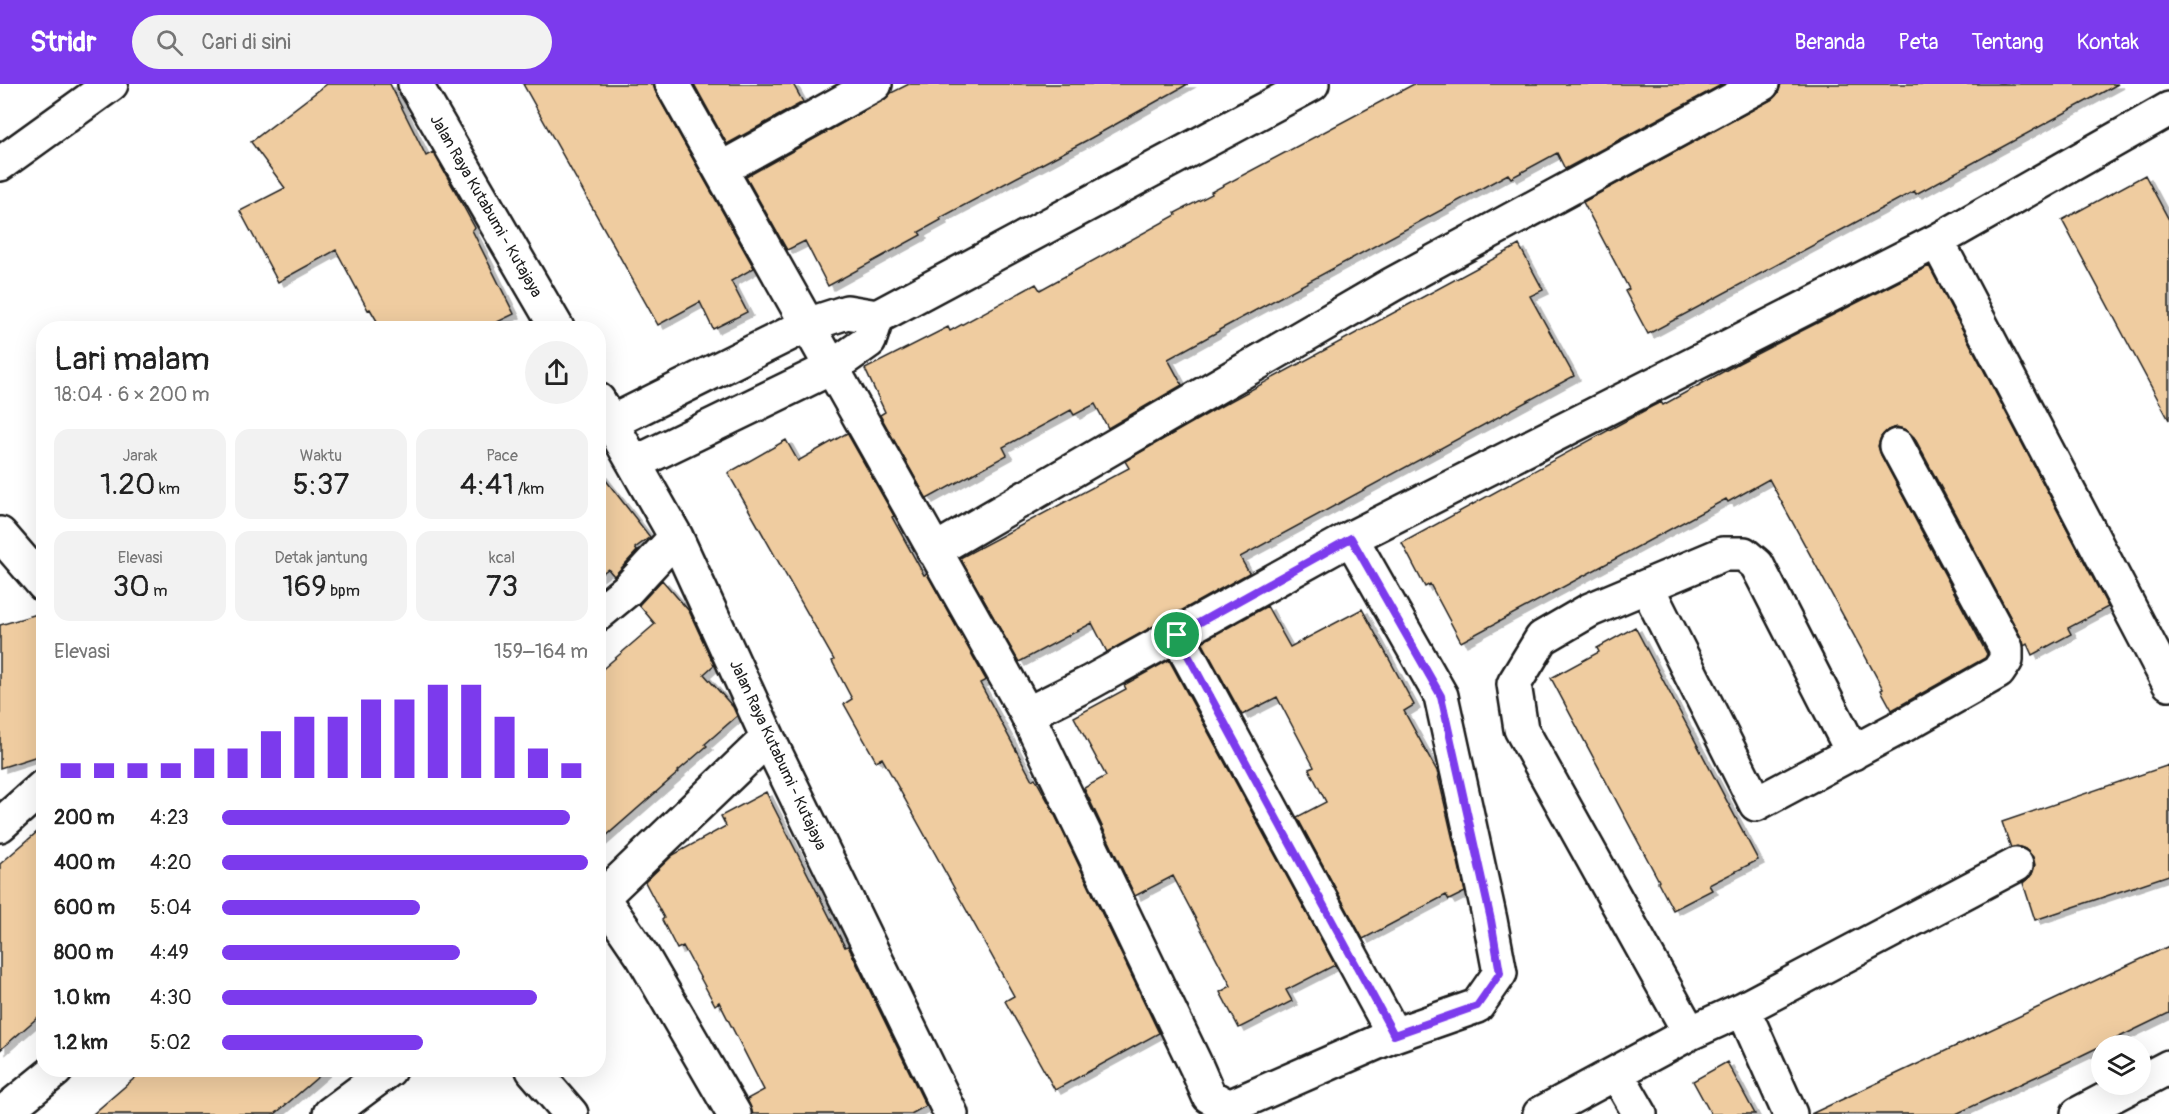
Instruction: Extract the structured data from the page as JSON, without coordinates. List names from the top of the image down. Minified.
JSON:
{"streets":{"street":["Jalan Raya Kutabumi - Kutajaya"]},"page":{"header":"Stridr","search":"Cari di sini","nav":["Beranda","Peta","Tentang","Kontak"],"heading":["Lari malam","18:04 · 6 × 200 m"],"stats":[["Jarak","1.20 km"],["Waktu","5:37"],["Pace","4:41 /km"],["Elevasi","30 m"],["Detak jantung","169 bpm"],["kcal","73"]],"chart":["Elevasi","159–164 m"],"list":[{"name":"200 m","note":"4:23"},{"name":"400 m","note":"4:20"},{"name":"600 m","note":"5:04"},{"name":"800 m","note":"4:49"},{"name":"1.0 km","note":"4:30"},{"name":"1.2 km","note":"5:02"}]}}
